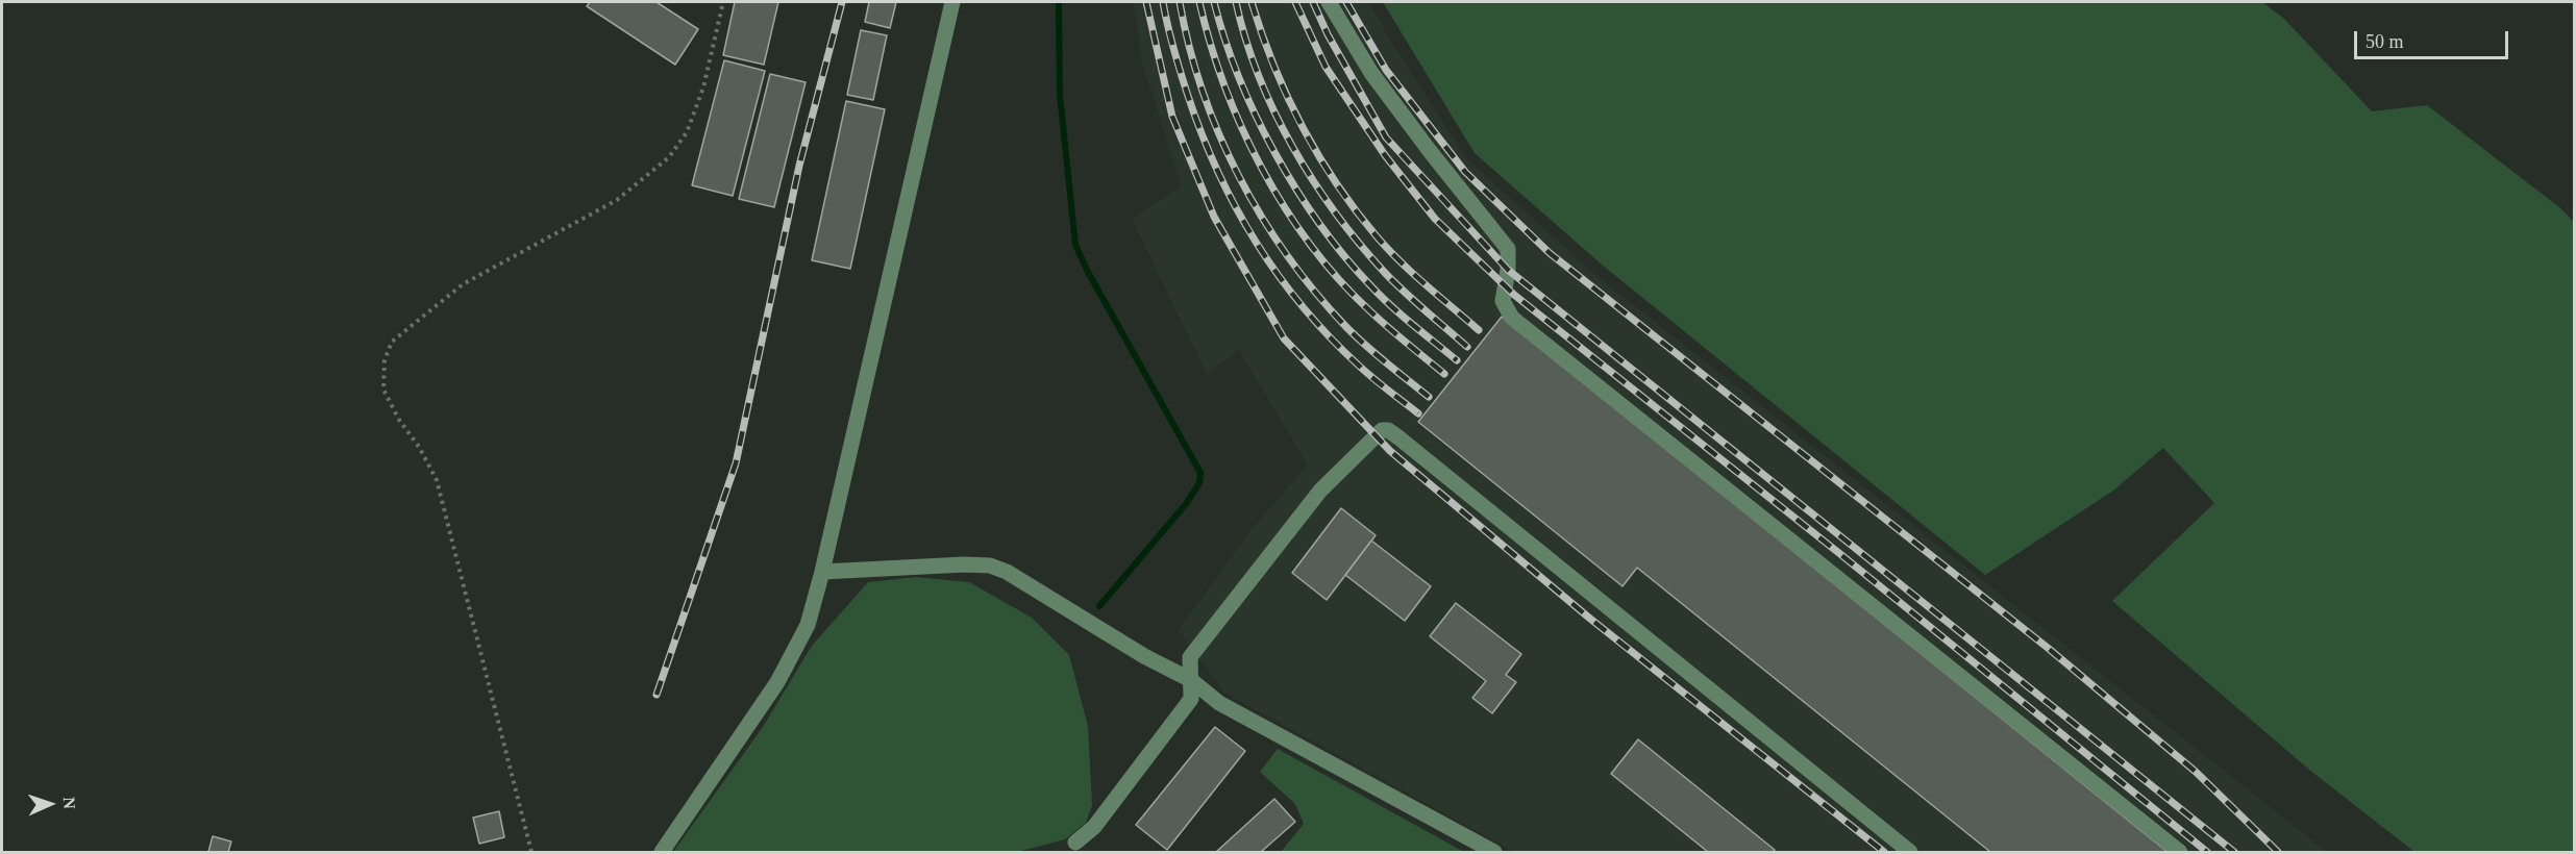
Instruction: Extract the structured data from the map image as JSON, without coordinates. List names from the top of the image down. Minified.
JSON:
{"scale_bar":"50 m","north":"right"}
